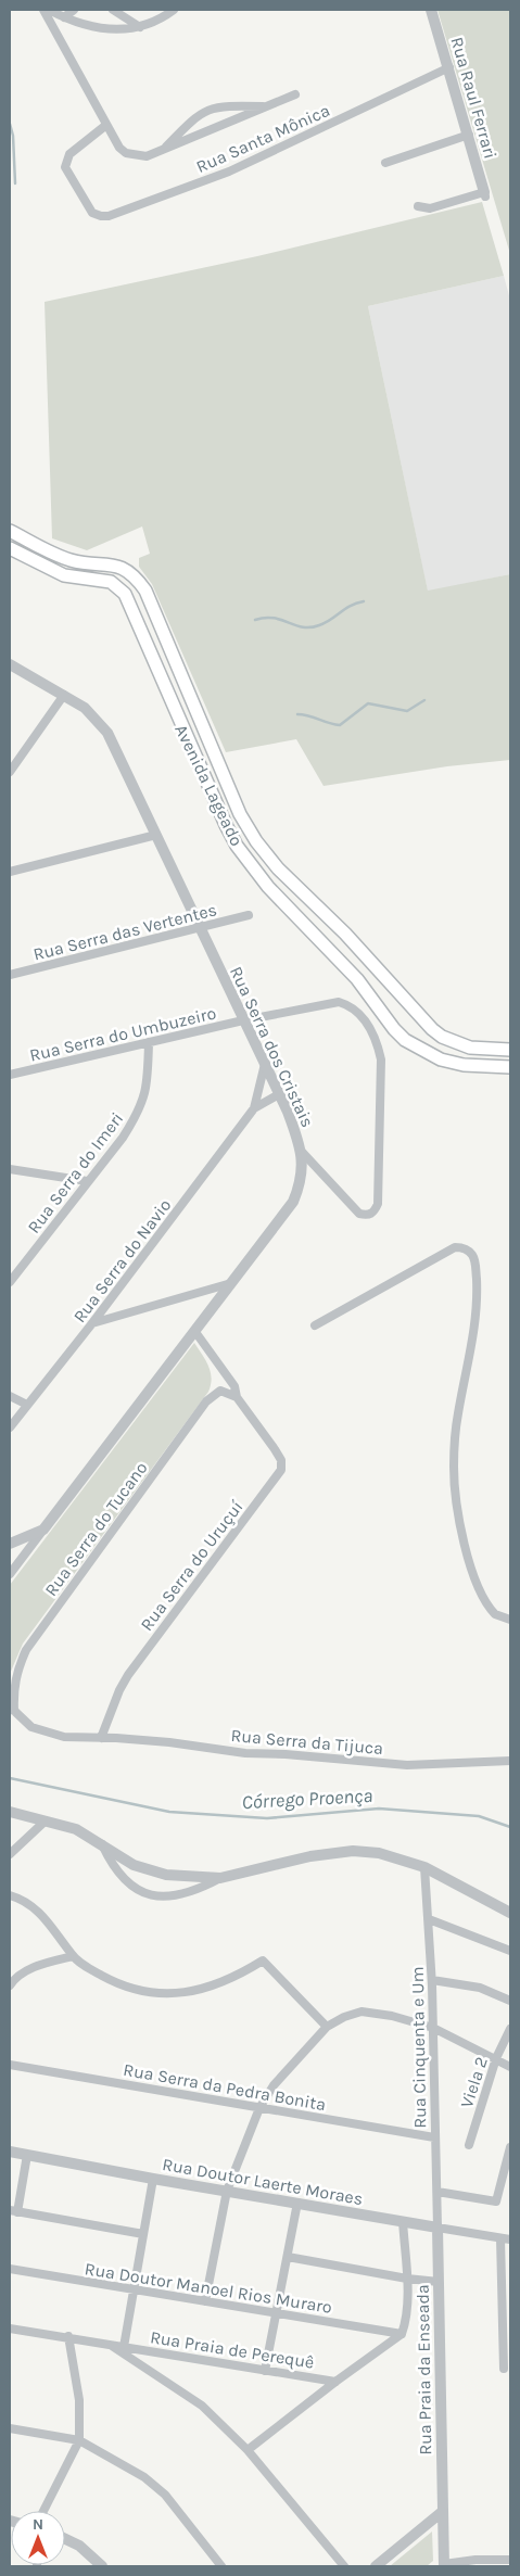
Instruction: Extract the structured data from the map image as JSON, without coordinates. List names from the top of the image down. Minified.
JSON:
{"streets":{"main road":["Avenida Lageado"],"street":["Rua Raul Ferrari","Rua Santa Mônica","Rua Serra das Vertentes","Rua Serra do Umbuzeiro","Rua Serra dos Cristais","Rua Serra do Imeri","Rua Serra do Navio","Rua Serra do Tucano","Rua Serra do Uruçuí","Rua Serra da Tijuca","Rua Cinquenta e Um","Viela 2","Rua Serra da Pedra Bonita","Rua Doutor Laerte Moraes","Rua Doutor Manoel Rios Muraro","Rua Praia de Perequê","Rua Praia da Enseada"]},"crossings":[["Rua Raul Ferrari","Rua Santa Mônica"],["Rua Serra das Vertentes","Rua Serra dos Cristais"],["Rua Serra do Umbuzeiro","Rua Serra dos Cristais"],["Rua Serra do Umbuzeiro","Rua Serra do Imeri"],["Rua Serra dos Cristais","Rua Serra do Navio"],["Rua Serra dos Cristais","Rua Serra do Uruçuí"],["Rua Serra do Tucano","Rua Serra do Uruçuí"],["Rua Serra do Uruçuí","Rua Serra da Tijuca"],["Rua Cinquenta e Um","Rua Serra da Pedra Bonita"],["Rua Cinquenta e Um","Rua Doutor Laerte Moraes"],["Rua Cinquenta e Um","Rua Praia da Enseada"],["Rua Doutor Laerte Moraes","Rua Praia da Enseada"]],"water":["Córrego Proença"],"north":"top"}
